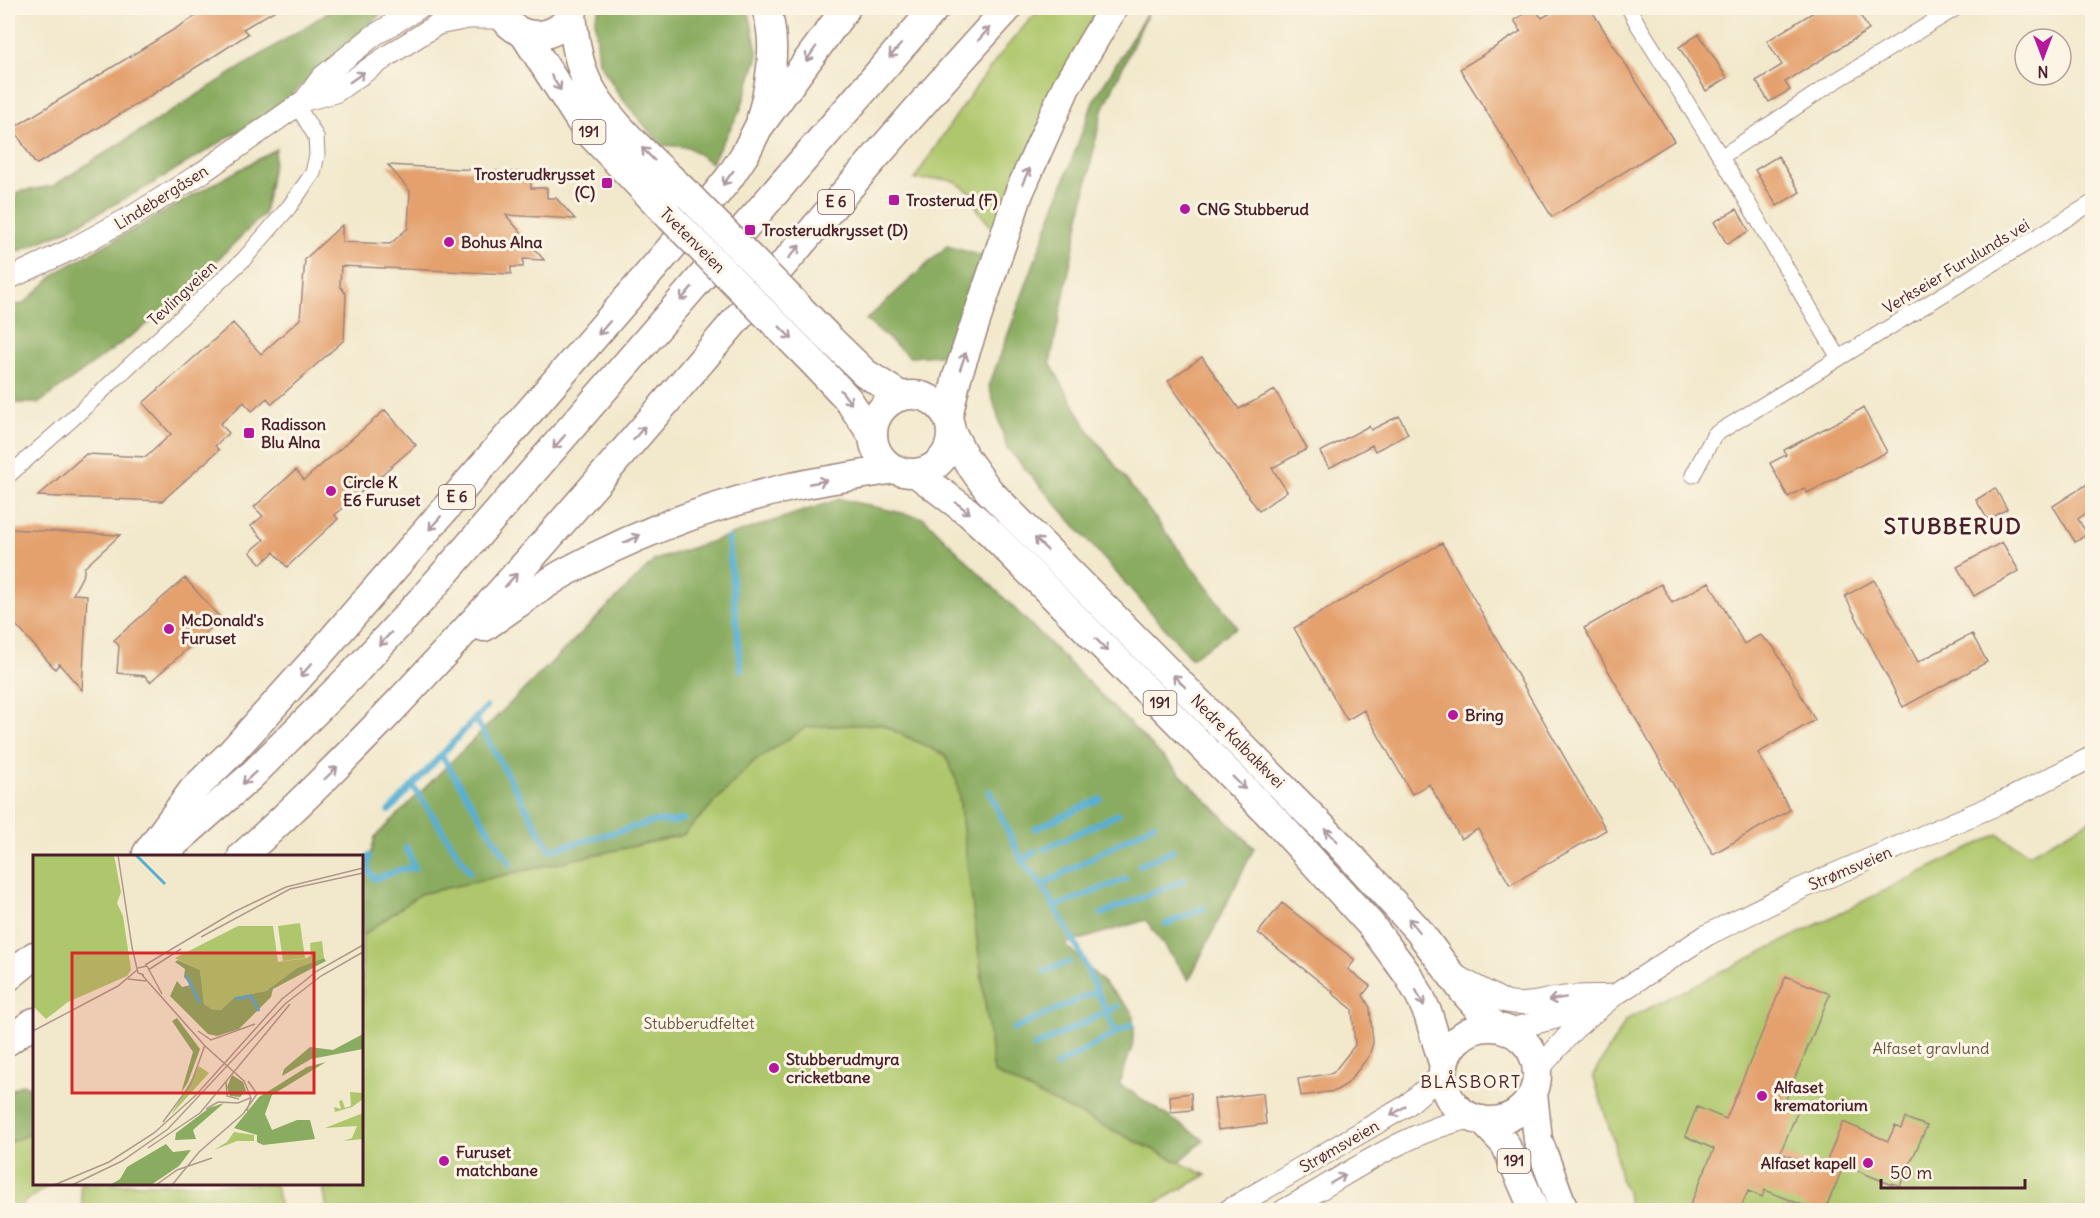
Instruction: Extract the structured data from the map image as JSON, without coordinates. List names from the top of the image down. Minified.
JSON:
{"streets":{"highway":["191","E 6","Tvetenveien","Nedre Kalbakkvei"],"main road":["Lindebergåsen","Strømsveien"],"street":["Verkseier Furulunds vei","Tevlingveien"]},"crossings":[["191","Tvetenveien"],["191","Nedre Kalbakkvei"],["191","Strømsveien"],["Lindebergåsen","Tvetenveien"],["Lindebergåsen","Tevlingveien"],["Tvetenveien","Nedre Kalbakkvei"],["Nedre Kalbakkvei","Strømsveien"]],"districts":["STUBBERUD","BLÅSBORT"],"parks":["Stubberudfeltet","Alfaset gravlund"],"places":{"transit":["Trosterudkrysset (C)","Trosterud (F)","Trosterudkrysset (D)","Radisson Blu Alna"],"other":["CNG Stubberud","Bohus Alna","Circle K E6 Furuset","McDonald's Furuset","Bring","Stubberudmyra cricketbane","Alfaset krematorium","Furuset matchbane","Alfaset kapell"]},"scale_bar":"50 m","north":"bottom"}
